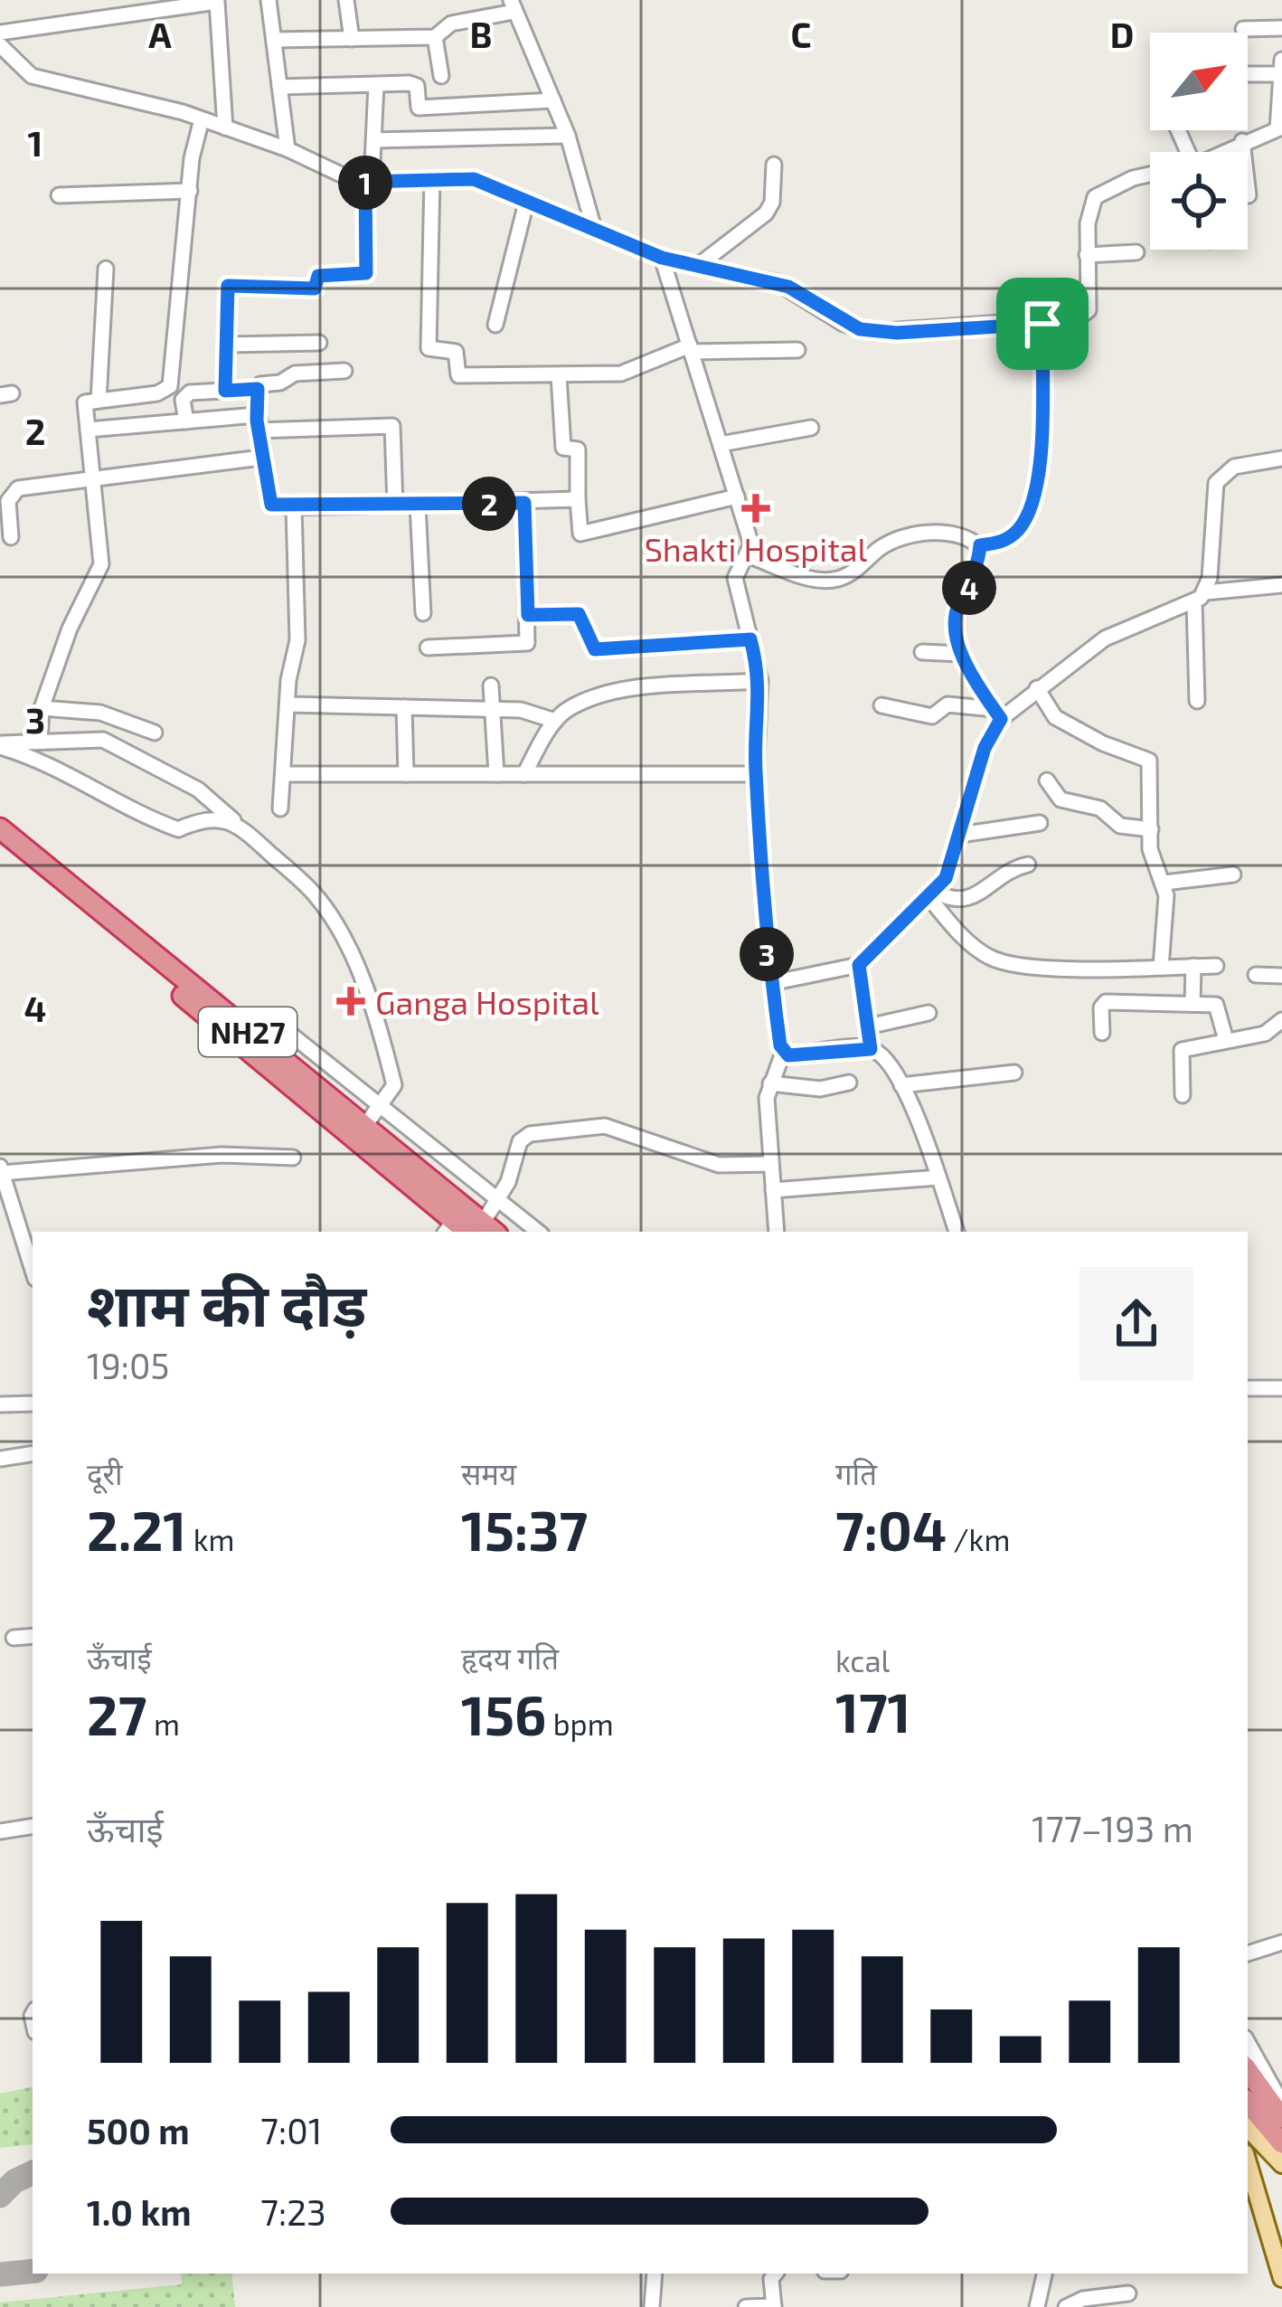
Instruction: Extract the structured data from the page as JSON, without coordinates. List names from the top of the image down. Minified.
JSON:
{"streets":{"highway":["NH27"]},"places":{"health":["Shakti Hospital","Ganga Hospital"]},"north":"top right","page":{"pins":["1","2","4","3"],"heading":["शाम की दौड़","19:05"],"stats":[["दूरी","2.21 km"],["समय","15:37"],["गति","7:04 /km"],["ऊँचाई","27 m"],["हृदय गति","156 bpm"],["kcal","171"]],"chart":["ऊँचाई","177–193 m"],"list":[{"name":"500 m","note":"7:01"},{"name":"1.0 km","note":"7:23"}]},"grid":{"columns":["A","B","C","D"],"rows":["1","2","3","4"]}}
